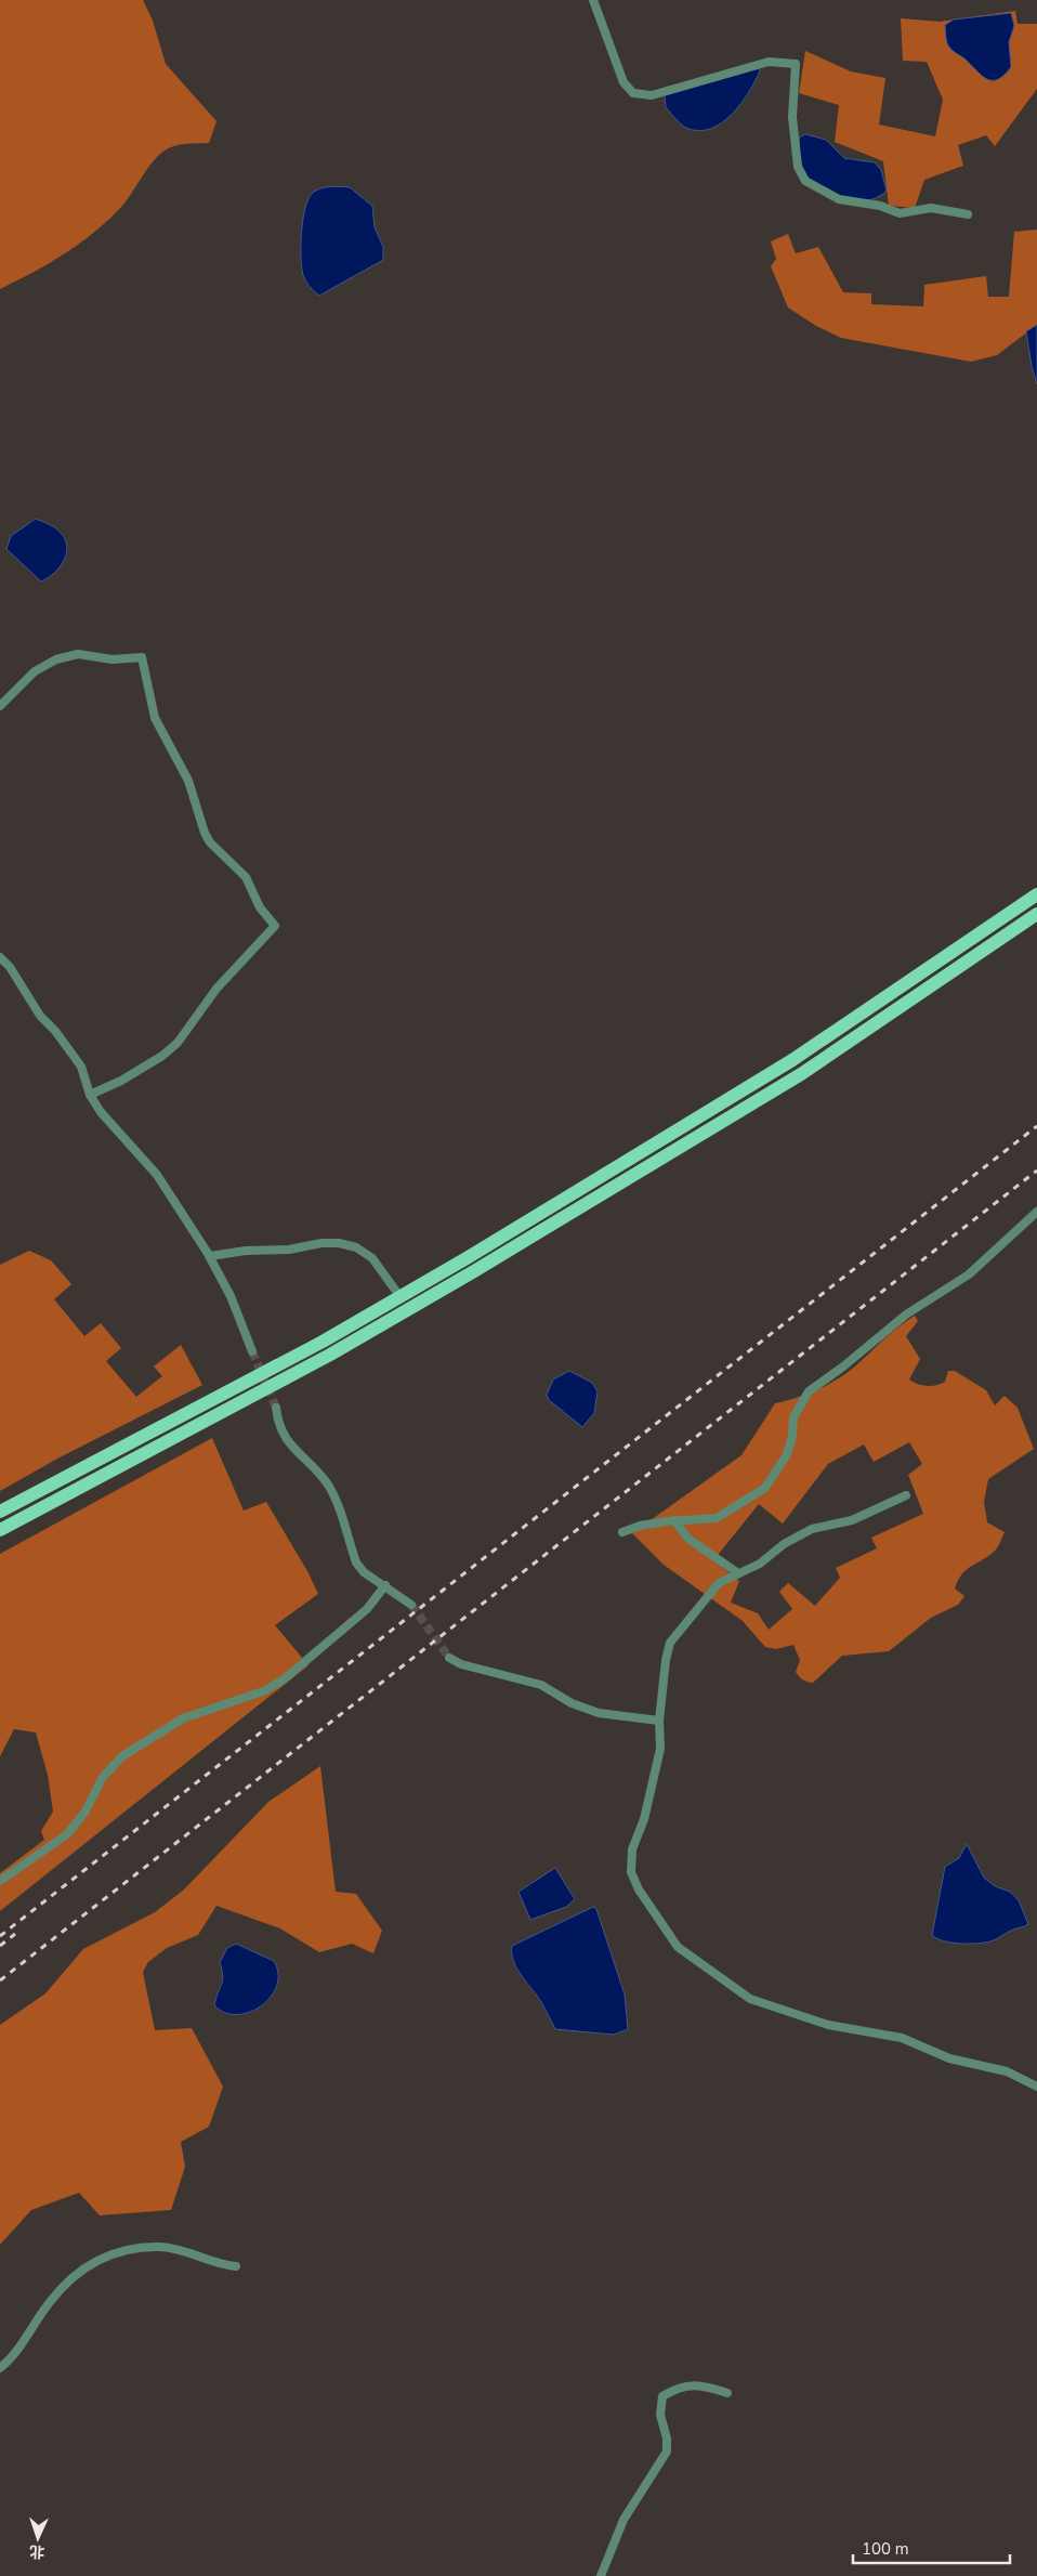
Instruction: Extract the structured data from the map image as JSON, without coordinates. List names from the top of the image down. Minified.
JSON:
{"scale_bar":"100 m","north":"bottom"}
